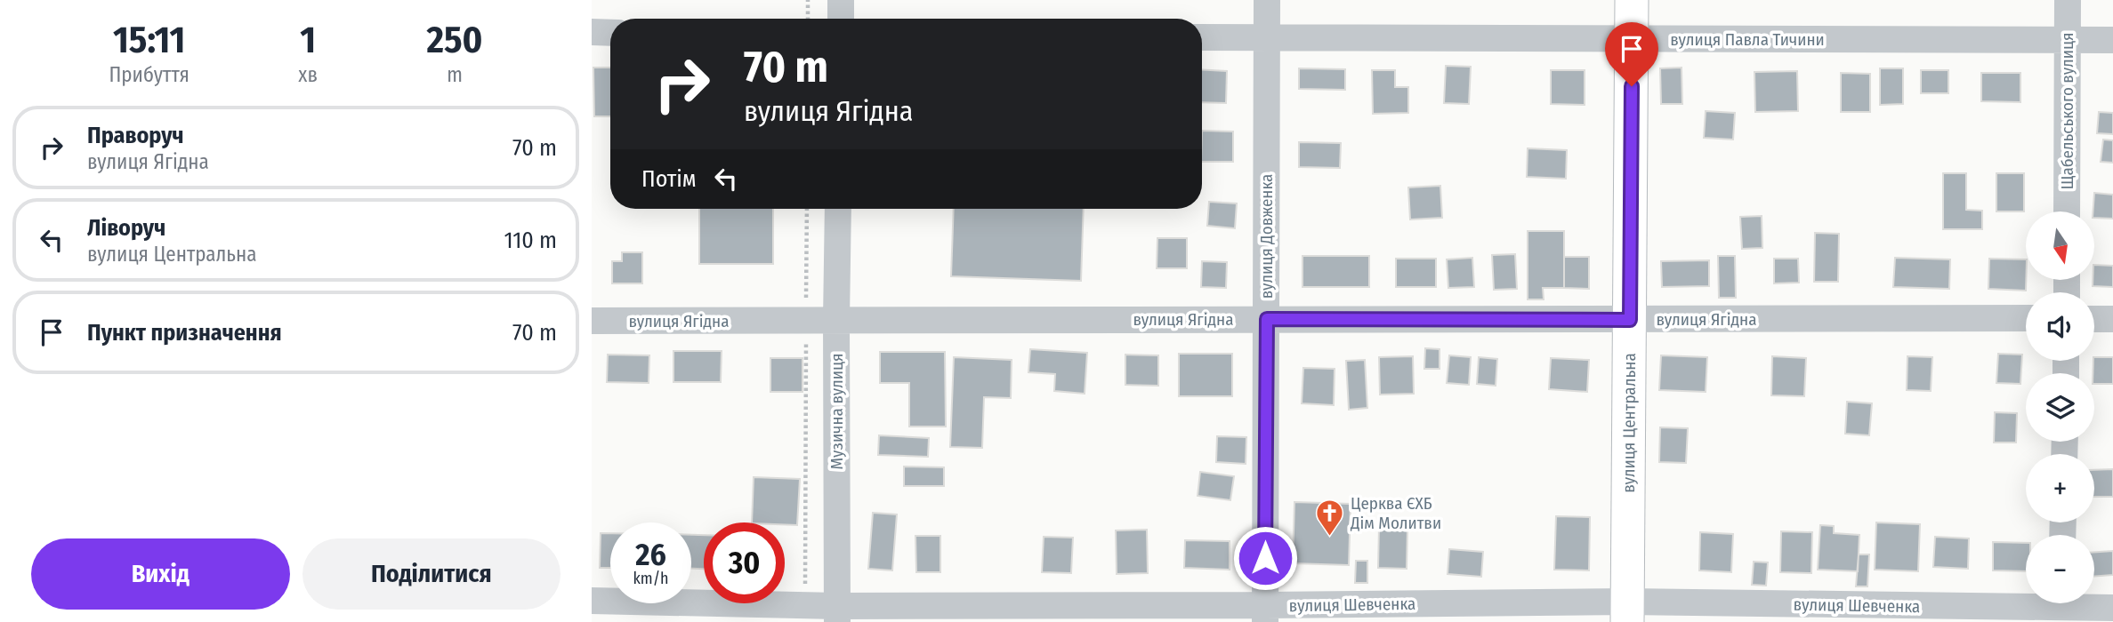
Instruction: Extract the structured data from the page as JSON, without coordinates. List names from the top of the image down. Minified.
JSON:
{"streets":{"main road":["вулиця Центральна"],"street":["вулиця Павла Тичини","Щабельського вулиця","вулиця Довженка","вулиця Ягідна","Музична вулиця","вулиця Шевченка"]},"crossings":[["вулиця Павла Тичини","Щабельського вулиця"],["вулиця Павла Тичини","вулиця Довженка"],["вулиця Павла Тичини","вулиця Центральна"],["вулиця Довженка","вулиця Ягідна"],["вулиця Довженка","вулиця Шевченка"],["вулиця Ягідна","Музична вулиця"],["вулиця Ягідна","вулиця Центральна"],["Музична вулиця","вулиця Шевченка"],["вулиця Центральна","вулиця Шевченка"]],"places":{"church":["Церква ЄХБ Дім Молитви"]},"north":"bottom","page":{"eta":["15:11","Прибуття","1","хв","250","m"],"turn":["70 m","вулиця Ягідна"],"list":[{"name":"Праворуч","note":"вулиця Ягідна","value":"70 m"},{"name":"Ліворуч","note":"вулиця Центральна","value":"110 m"},{"name":"Пункт призначення","value":"70 m"}],"then":"Потім","map_buttons":["+","−"],"speed":"26 km/h","limit":"30","buttons":["Вихід","Поділитися"]}}
